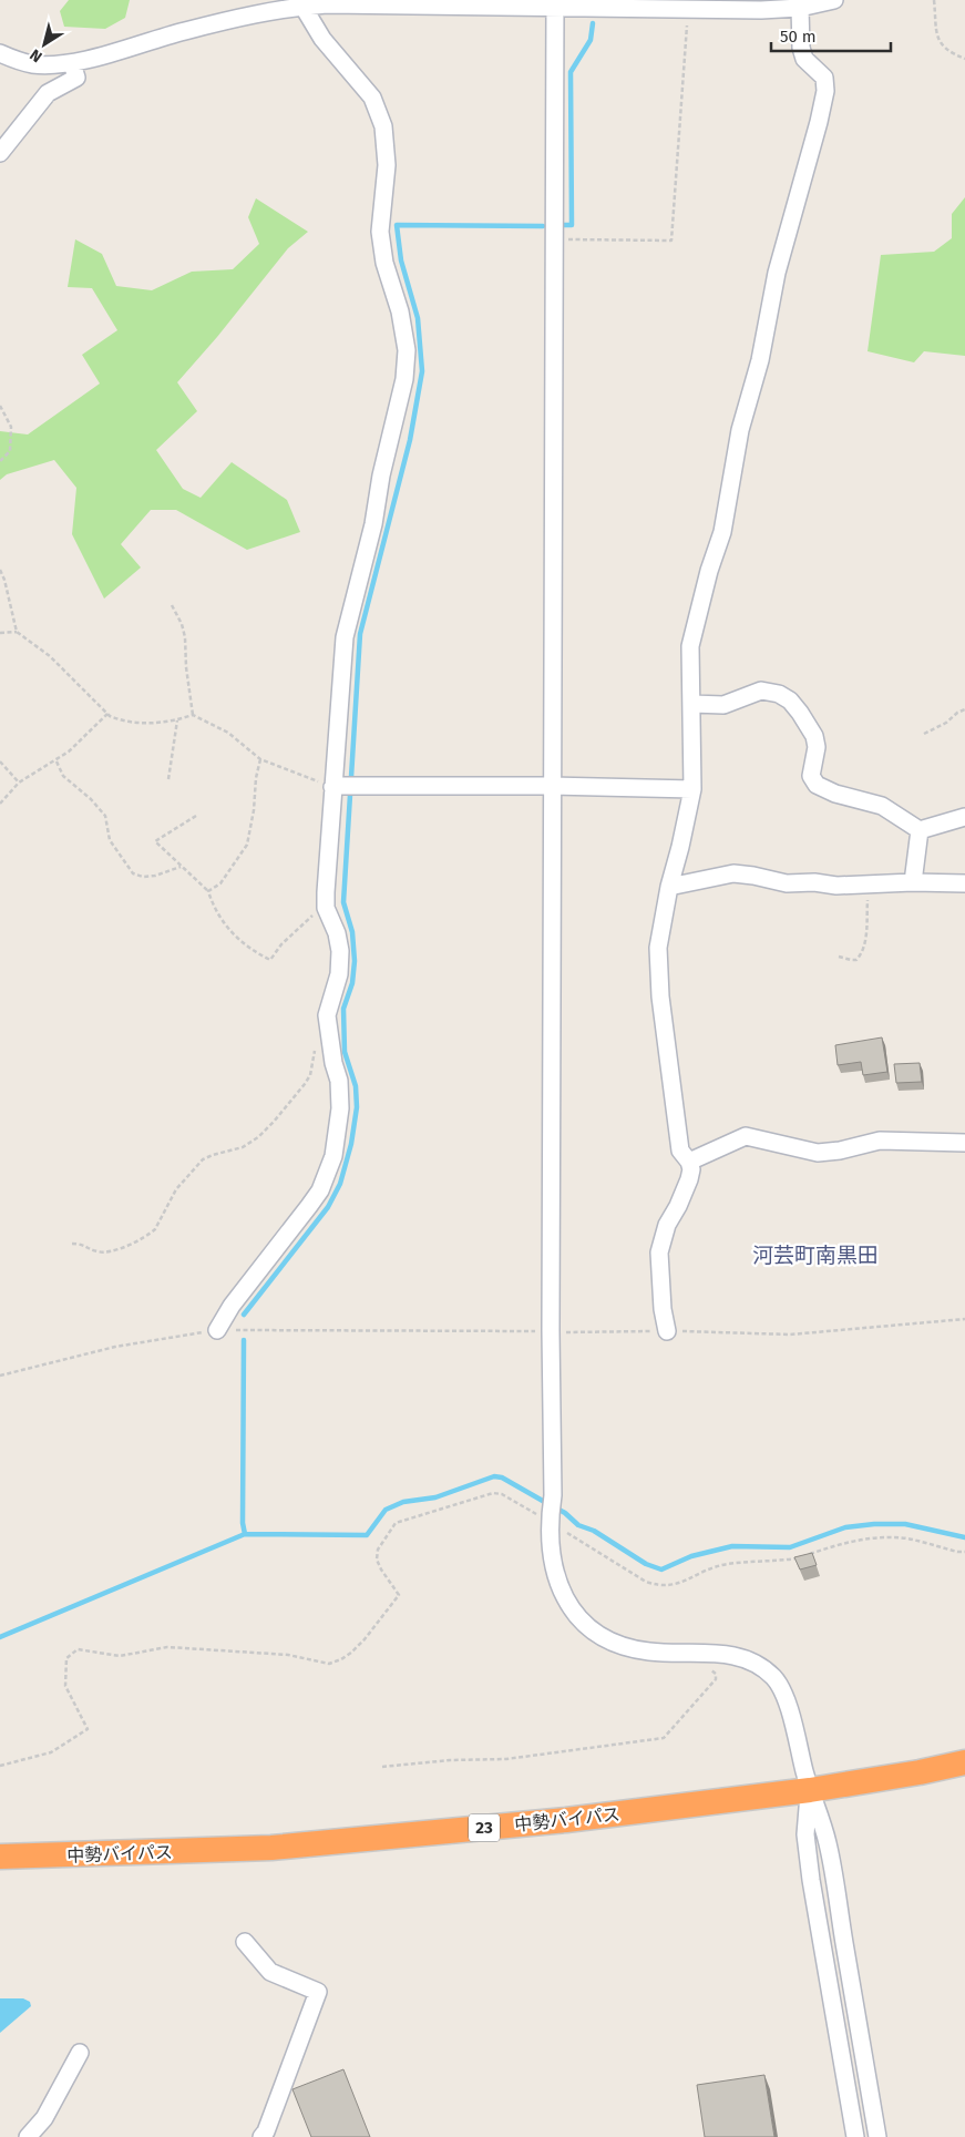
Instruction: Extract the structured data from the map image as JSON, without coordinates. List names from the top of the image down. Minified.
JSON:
{"streets":{"highway":["中勢バイパス","23"]},"districts":["河芸町南黒田"],"scale_bar":"50 m","north":"bottom left"}
